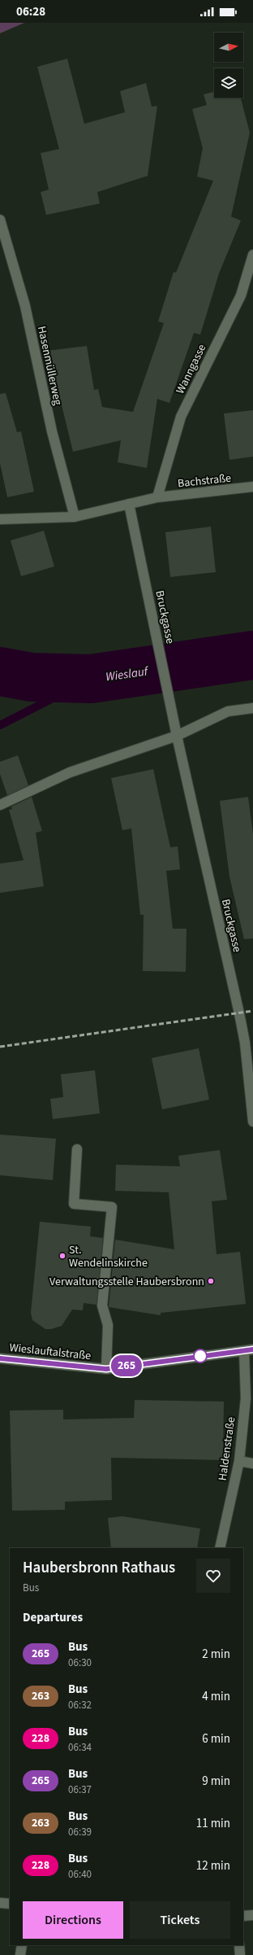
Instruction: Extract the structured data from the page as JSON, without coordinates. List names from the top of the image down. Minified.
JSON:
{"streets":{"street":["Hasenmüllerweg","Wanngasse","Bachstraße","Bruckgasse","Wieslauftalstraße","Haldenstraße"]},"crossings":[["Wanngasse","Bachstraße"],["Wieslauftalstraße","Haldenstraße"]],"water":["Wieslauf"],"places":["St. Wendelinskirche","Verwaltungsstelle Haubersbronn"],"lines":["bus line 265"],"north":"right","page":{"status":"06:28","on_map":"265","heading":[["Haubersbronn Rathaus","Bus"],"Departures"],"list":[{"mark":"265","name":"Bus","note":"06:30","value":"2 min"},{"mark":"263","name":"Bus","note":"06:32","value":"4 min"},{"mark":"228","name":"Bus","note":"06:34","value":"6 min"},{"mark":"265","name":"Bus","note":"06:37","value":"9 min"},{"mark":"263","name":"Bus","note":"06:39","value":"11 min"},{"mark":"228","name":"Bus","note":"06:40","value":"12 min"}],"buttons":["Directions","Tickets"]}}
